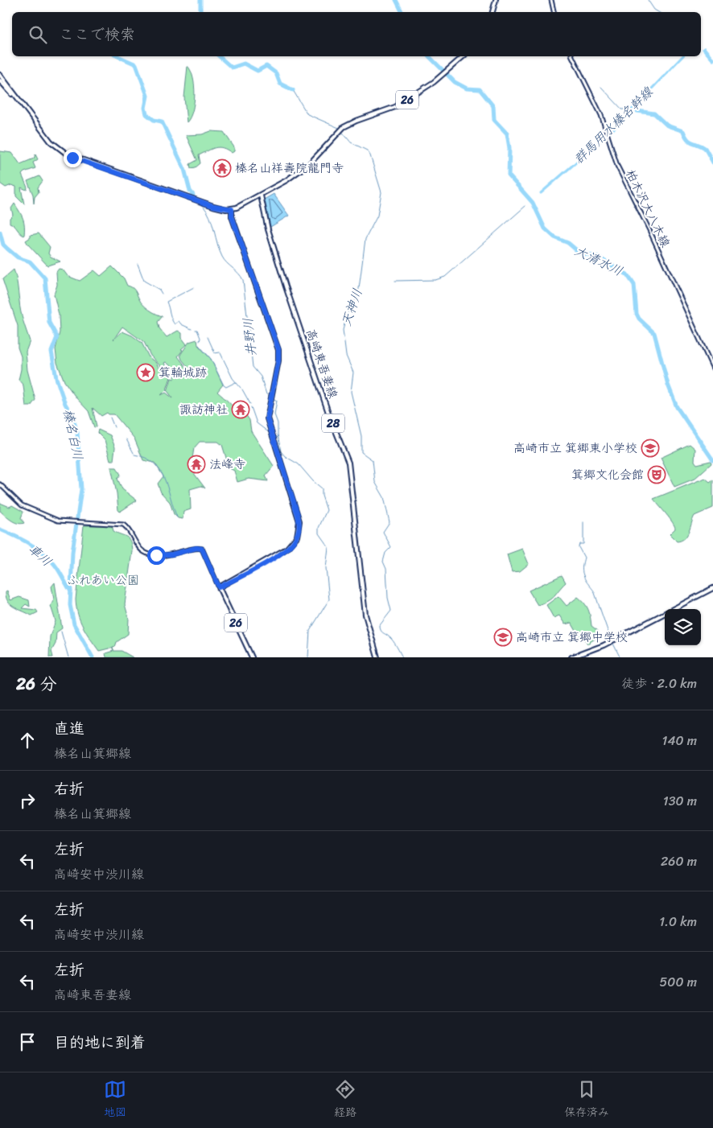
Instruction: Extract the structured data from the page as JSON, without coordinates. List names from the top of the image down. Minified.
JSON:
{"streets":{"main road":["26","柏木沢大八木線","高崎東吾妻線","28"]},"crossings":[["26","高崎東吾妻線"]],"water":["群馬用水榛名幹線","大清水川","天神川","井野川","榛名白川","車川"],"parks":["ふれあい公園"],"places":{"temple":["榛名山祥壽院龍門寺","諏訪神社","法峰寺"],"place":["箕輪城跡"],"school or university":["高崎市立 箕郷東小学校","高崎市立 箕郷中学校"],"theatre":["箕郷文化会館"]},"page":{"search":"ここで検索","heading":["26 分","徒歩 · 2.0 km"],"list":[["直進","榛名山箕郷線","140 m"],["右折","榛名山箕郷線","130 m"],["左折","高崎安中渋川線","260 m"],["左折","高崎安中渋川線","1.0 km"],["左折","高崎東吾妻線","500 m"],"目的地に到着"],"nav":["地図","経路","保存済み"]}}
